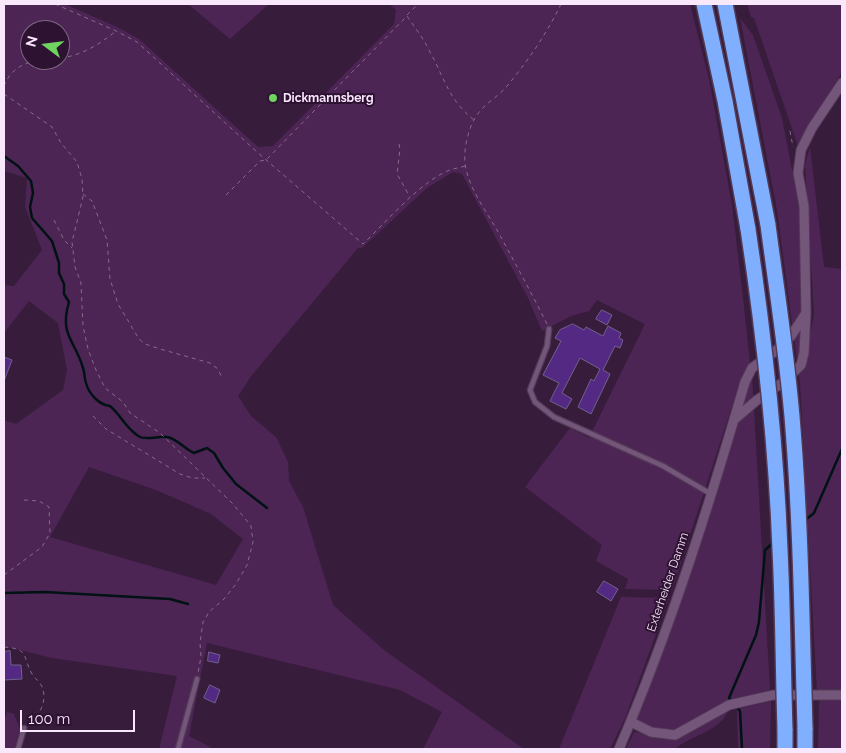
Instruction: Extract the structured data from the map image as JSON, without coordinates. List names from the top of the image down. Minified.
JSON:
{"streets":{"street":["Exterheider Damm"]},"places":["Dickmannsberg"],"scale_bar":"100 m","north":"left"}
